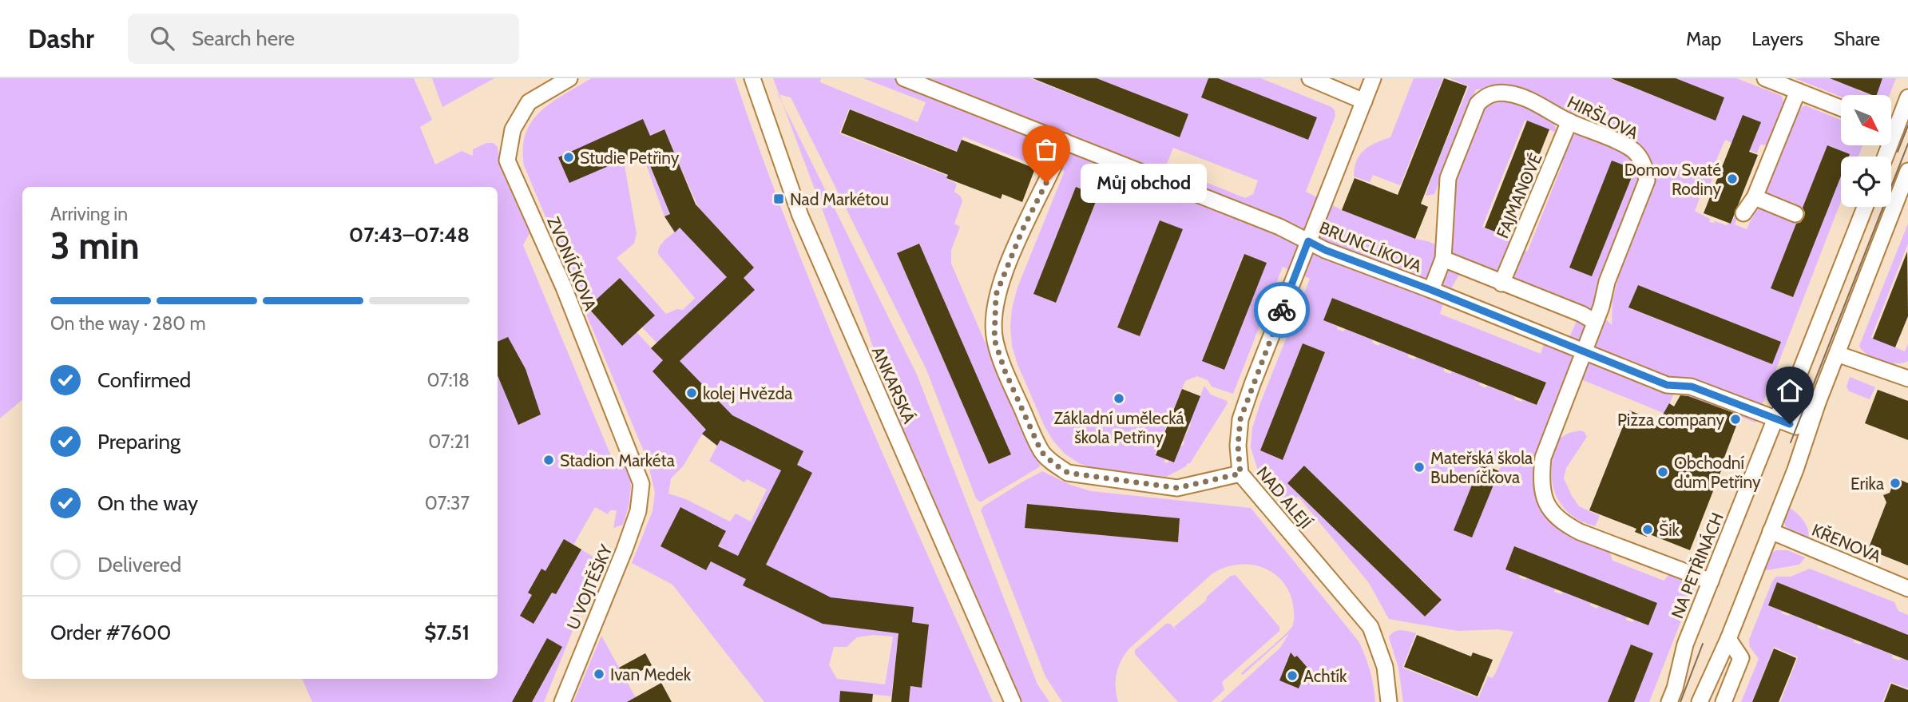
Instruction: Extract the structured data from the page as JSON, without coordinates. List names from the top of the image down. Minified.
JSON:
{"streets":{"street":["HIRŠLOVA","FAJMANOVÉ","BRUNCLÍKOVA","ZVONÍČKOVA","ANKARSKÁ","NAD ALEJÍ","KŘENOVA","NA PETŘINÁCH","U VOJTĚŠKY"]},"crossings":[["HIRŠLOVA","FAJMANOVÉ"],["HIRŠLOVA","BRUNCLÍKOVA"],["HIRŠLOVA","NA PETŘINÁCH"],["FAJMANOVÉ","BRUNCLÍKOVA"],["BRUNCLÍKOVA","NAD ALEJÍ"],["BRUNCLÍKOVA","NA PETŘINÁCH"],["ZVONÍČKOVA","U VOJTĚŠKY"]],"places":{"other":["Studie Petřiny","Domov Svaté Rodiny","Můj obchod","kolej Hvězda","Základní umělecká škola Petřiny","Pizza company","Stadion Markéta","Mateřská škola Bubeníčkova","Obchodní dům Petřiny","Erika","Šik","Ivan Medek","Achtík"],"transit":["Nad Markétou"]},"north":"bottom right","page":{"header":"Dashr","search":"Search here","nav":["Map","Layers","Share"],"bubble":"Můj obchod","heading":["3 min","Arriving in","07:43–07:48"],"panel":["Order #7600","$7.51"],"bar":"On the way · 280 m","list":[["Confirmed","07:18"],["Preparing","07:21"],["On the way","07:37"],"Delivered"]}}
